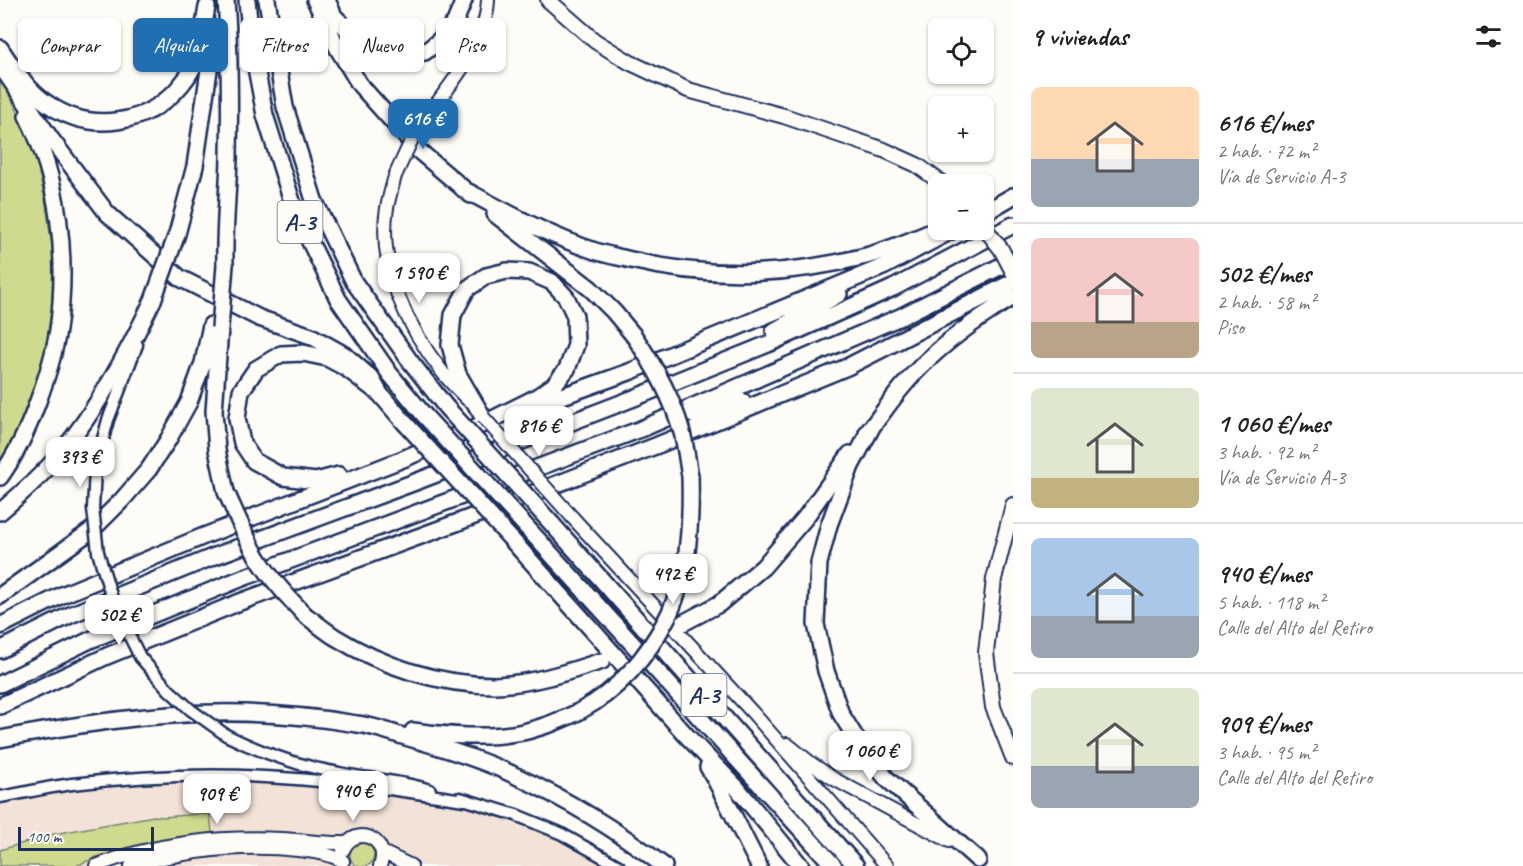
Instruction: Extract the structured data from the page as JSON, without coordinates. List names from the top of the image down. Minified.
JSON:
{"streets":{"highway":["A-3"]},"scale_bar":"100 m","page":{"heading":"9 viviendas","map_buttons":["+","−"],"chip":["Comprar","Alquilar","Filtros","Nuevo","Piso"],"list":[{"name":"616 €/mes","note":"2 hab. · 72 m² · Vía de Servicio A-3"},{"name":"502 €/mes","note":"2 hab. · 58 m² · Piso"},{"name":"1 060 €/mes","note":"3 hab. · 92 m² · Vía de Servicio A-3"},{"name":"940 €/mes","note":"5 hab. · 118 m² · Calle del Alto del Retiro"},{"name":"909 €/mes","note":"3 hab. · 95 m² · Calle del Alto del Retiro"}],"price":["616 €","1 590 €","816 €","393 €","492 €","502 €","1 060 €","940 €","909 €"],"scale":"100 m"}}
